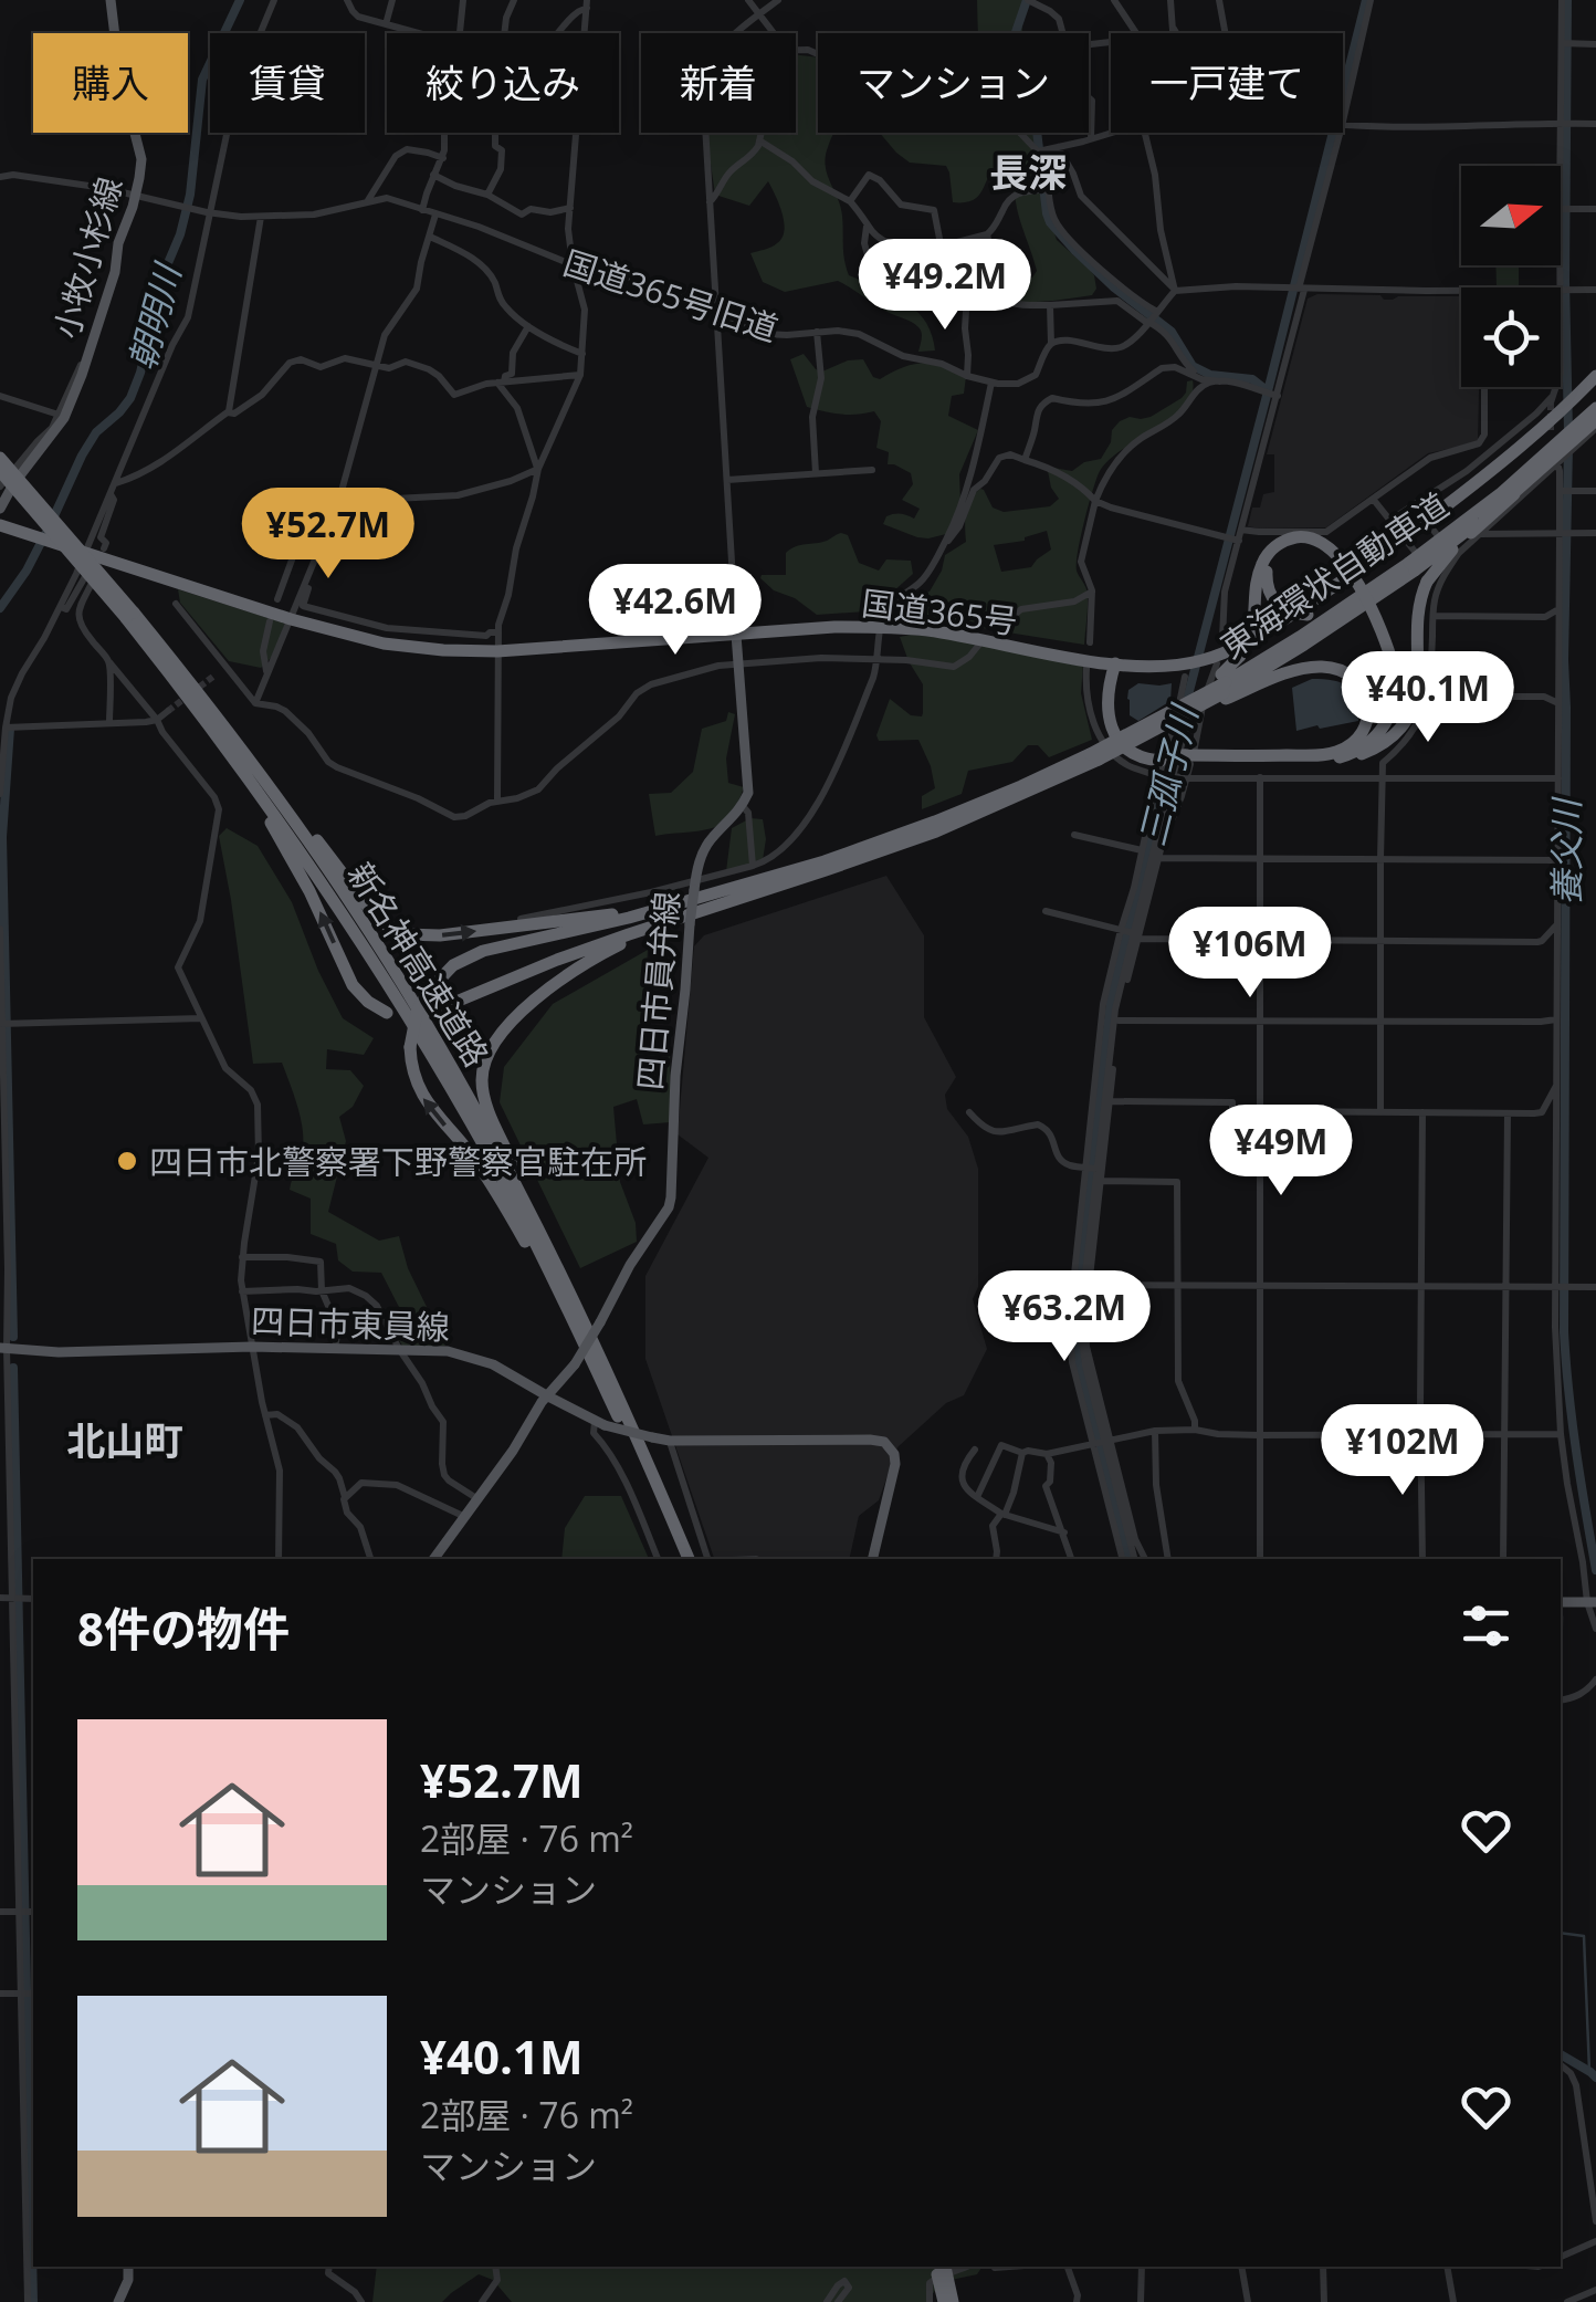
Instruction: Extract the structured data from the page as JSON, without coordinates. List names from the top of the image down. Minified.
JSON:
{"streets":{"highway":["東海環状自動車道","国道365号","新名神高速道路"],"main road":["小牧小杉線","四日市員弁線","四日市東員線"],"street":["国道365号旧道"]},"crossings":[["小牧小杉線","国道365号旧道"],["東海環状自動車道","国道365号"],["四日市員弁線","四日市東員線"]],"districts":["長深","北山町"],"water":["朝明川","三孤子川","養父川"],"places":["四日市北警察署下野警察官駐在所"],"north":"right","page":{"chip":["購入","賃貸","絞り込み","新着","マンション","一戸建て"],"price":["¥49.2M","¥52.7M","¥42.6M","¥40.1M","¥106M","¥49M","¥63.2M","¥102M"],"heading":"8件の物件","list":[{"name":"¥52.7M","note":"2部屋 · 76 m² · マンション"},{"name":"¥40.1M","note":"2部屋 · 76 m² · マンション"}]}}
